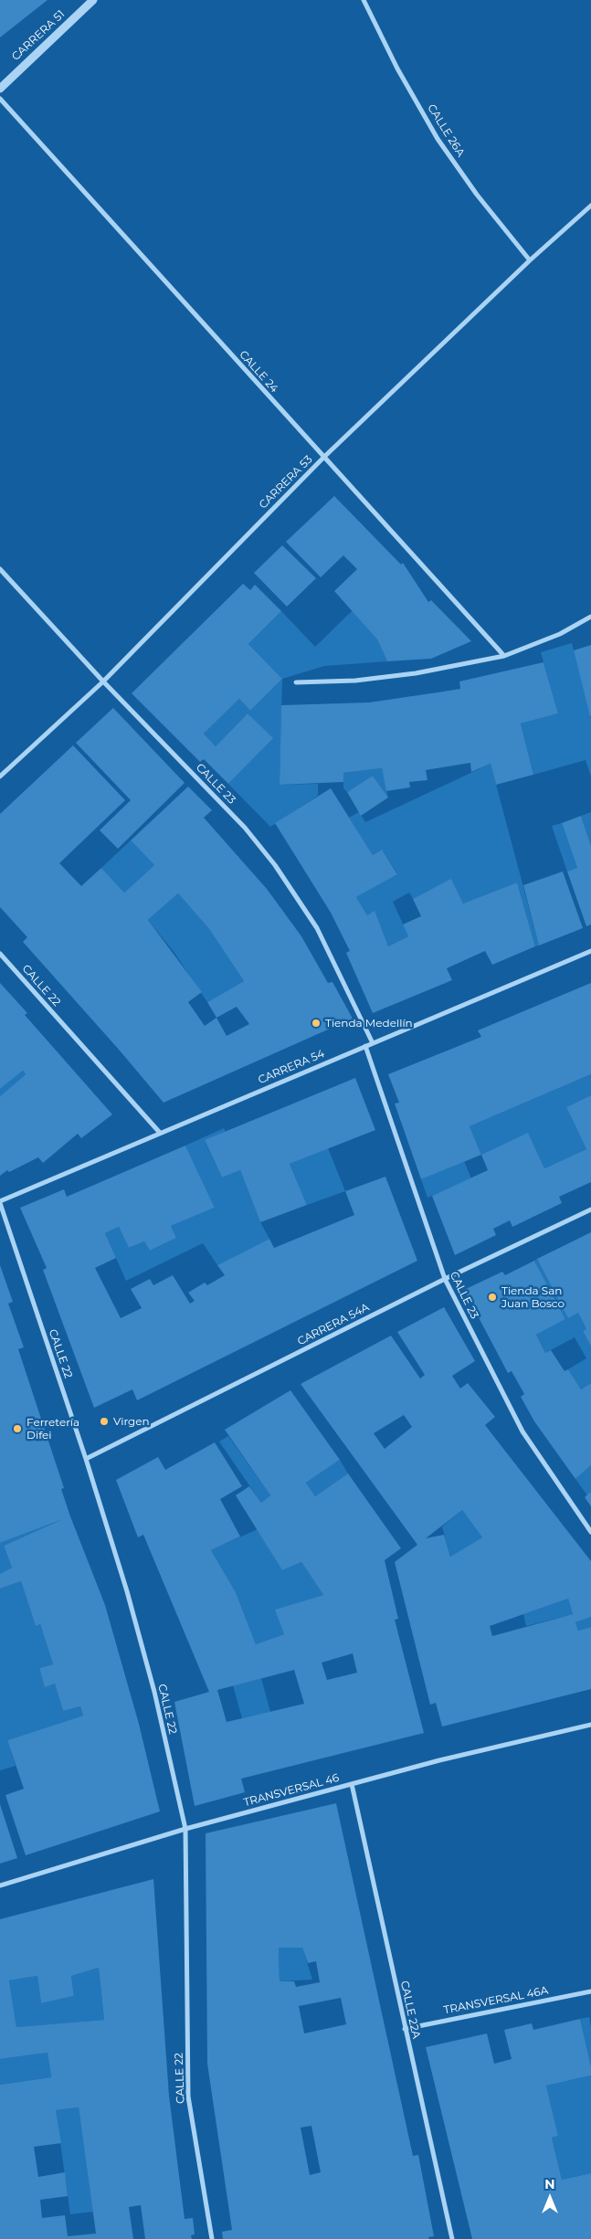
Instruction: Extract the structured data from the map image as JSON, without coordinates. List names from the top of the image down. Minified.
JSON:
{"streets":{"street":["CARRERA 51","CALLE 26A","CALLE 24","CARRERA 53","CALLE 23","CALLE 22","CARRERA 54","CARRERA 54A","TRANSVERSAL 46","TRANSVERSAL 46A","CALLE 22A"]},"crossings":[["CALLE 26A","CARRERA 53"],["CALLE 24","CARRERA 53"],["CARRERA 53","CALLE 23"],["CALLE 23","CARRERA 54"],["CALLE 23","CARRERA 54A"],["CALLE 22","CARRERA 54"],["CALLE 22","CARRERA 54A"],["CALLE 22","TRANSVERSAL 46"],["TRANSVERSAL 46","CALLE 22A"],["TRANSVERSAL 46A","CALLE 22A"]],"places":["Tienda Medellín","Tienda San Juan Bosco","Virgen","Ferretería Difei"],"north":"top"}
